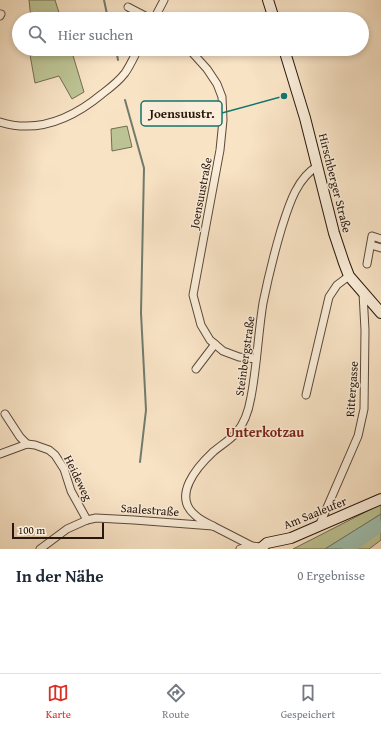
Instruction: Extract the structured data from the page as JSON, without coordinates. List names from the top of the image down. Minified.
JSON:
{"streets":{"main road":["Hirschberger Straße","Am Saaleufer"],"street":["Joensuustraße","Steinbergstraße","Rittergasse","Heideweg","Saalestraße"]},"crossings":[["Hirschberger Straße","Steinbergstraße"],["Hirschberger Straße","Rittergasse"],["Joensuustraße","Steinbergstraße"],["Steinbergstraße","Saalestraße"],["Rittergasse","Am Saaleufer"],["Heideweg","Saalestraße"],["Saalestraße","Am Saaleufer"]],"districts":["Unterkotzau"],"places":["Joensuustr."],"scale_bar":"100 m","page":{"search":"Hier suchen","scale":"100 m","heading":["In der Nähe","0 Ergebnisse"],"nav":["Karte","Route","Gespeichert"]}}
